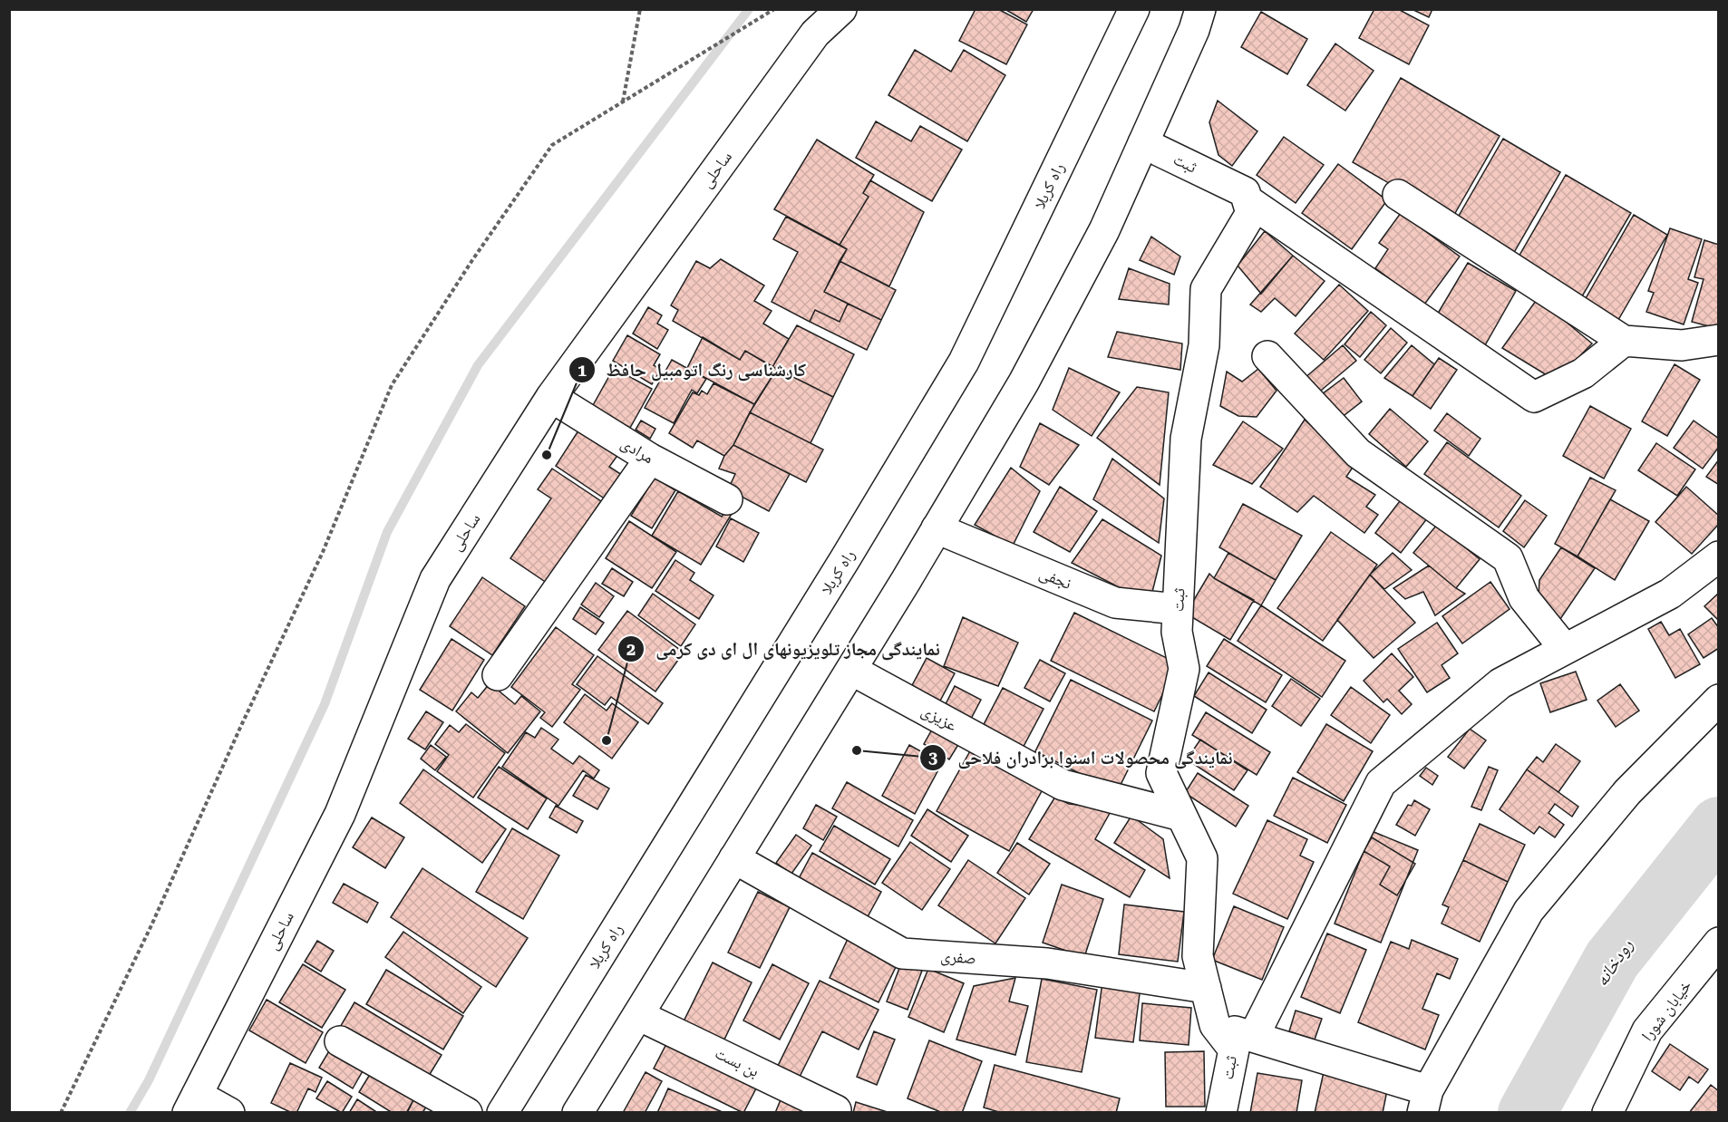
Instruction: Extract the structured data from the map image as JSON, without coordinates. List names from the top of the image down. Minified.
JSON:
{"streets":{"street":["ثبت","ساحلی","راه کربلا","مرادی","نجفی","عزیزی","صفری","خیابان شورا","بن بست"]},"crossings":[["ثبت","نجفی"],["ثبت","عزیزی"],["ثبت","صفری"],["ساحلی","مرادی"]],"water":["رودخانه"],"places":["کارشناسی رنگ اتومبیل حافظ","نمایندگی مجاز تلویزیونهای ال ای دی کرمی","نمایندگی محصولات اسنوا برادران فلاحی"]}
